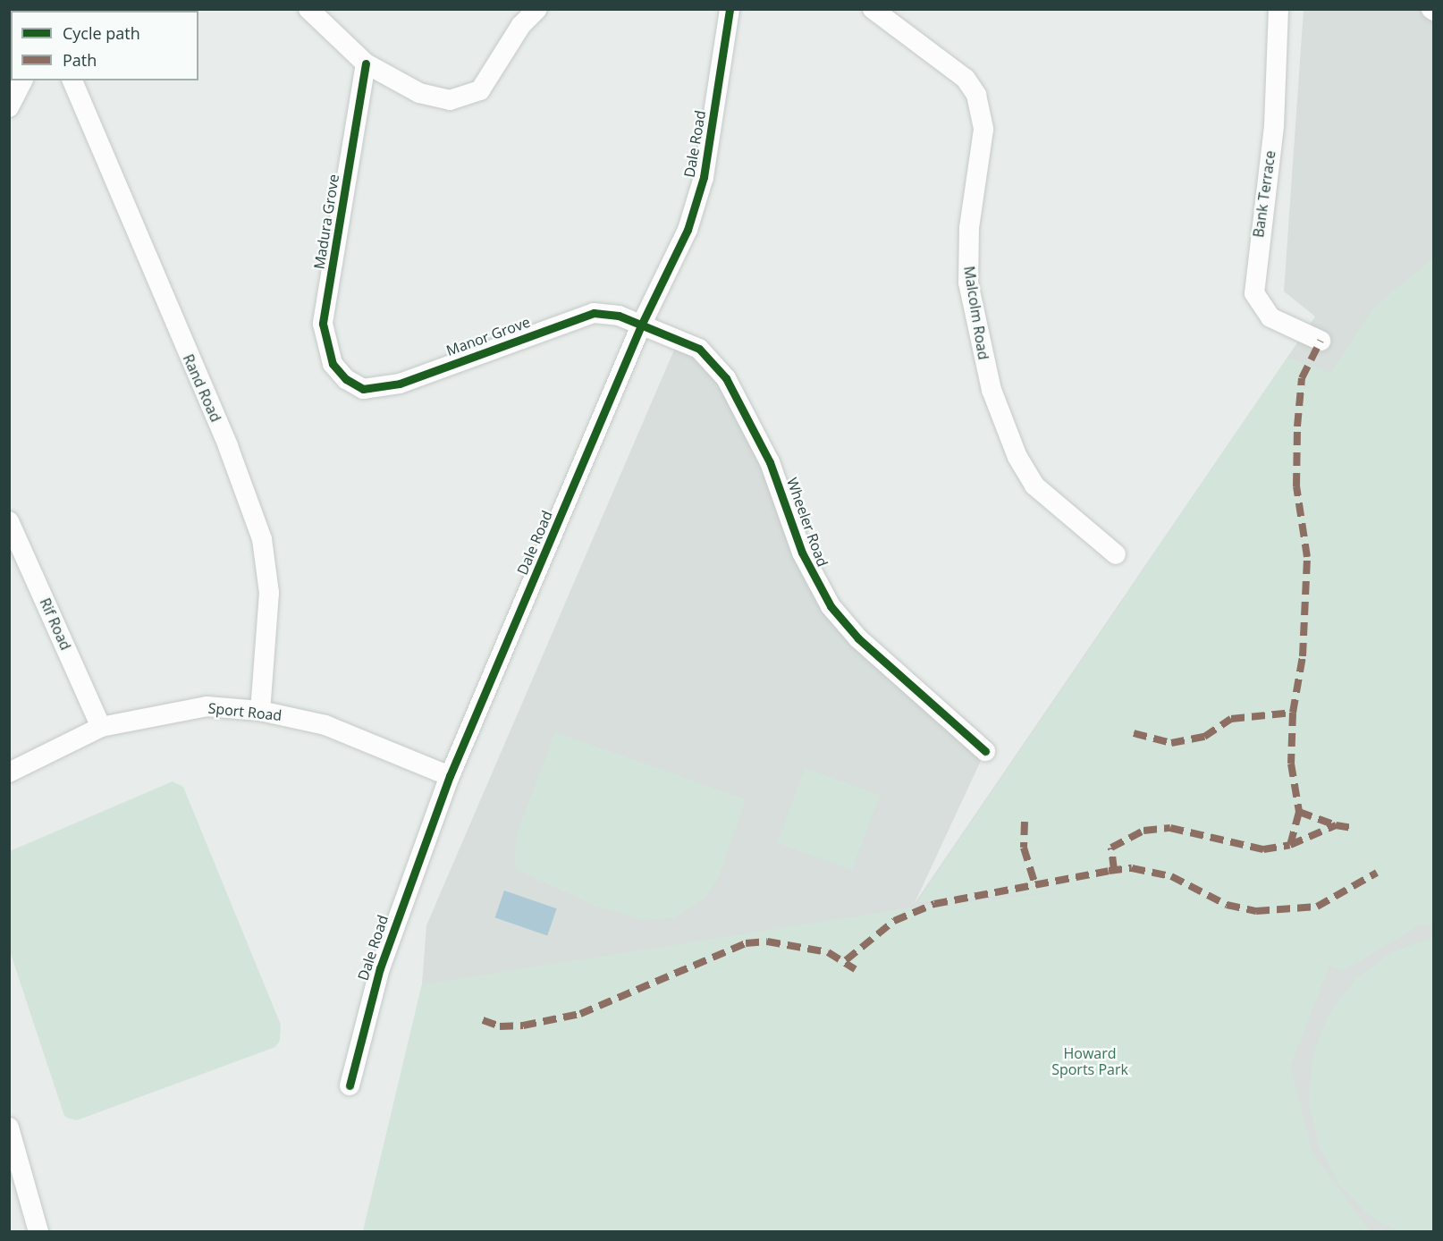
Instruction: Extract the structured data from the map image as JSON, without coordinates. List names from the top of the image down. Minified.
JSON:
{"streets":{"street":["Dale Road","Bank Terrace","Madura Grove","Malcolm Road","Manor Grove","Rand Road","Wheeler Road","Rif Road","Sport Road"]},"crossings":[["Dale Road","Manor Grove"],["Dale Road","Wheeler Road"],["Dale Road","Sport Road"],["Madura Grove","Manor Grove"],["Manor Grove","Wheeler Road"],["Rand Road","Sport Road"],["Rif Road","Sport Road"]],"parks":["Howard Sports Park"],"legend":["Cycle path","Path"]}
